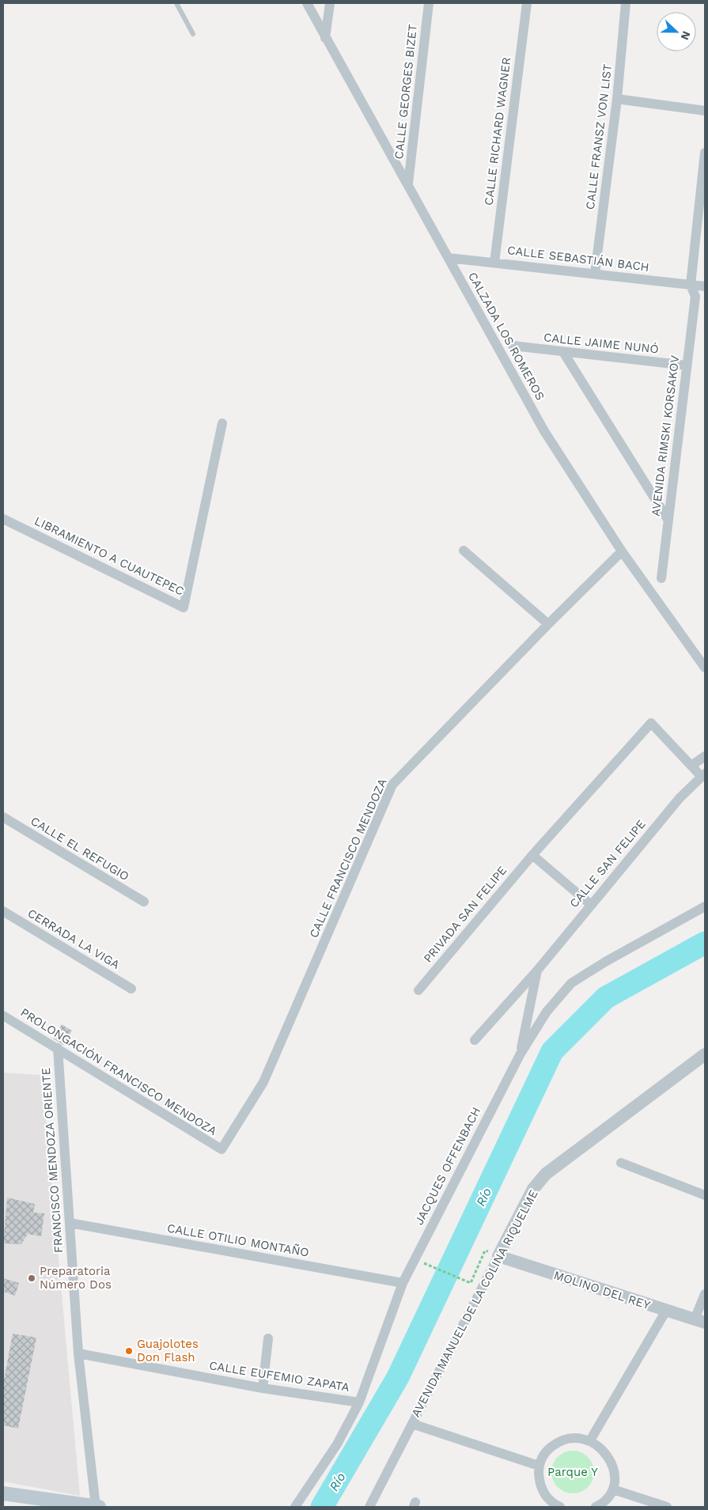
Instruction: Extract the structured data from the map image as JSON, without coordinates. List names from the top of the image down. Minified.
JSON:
{"streets":{"street":["CALLE GEORGES BIZET","CALLE RICHARD WAGNER","CALLE FRANSZ VON LIST","CALLE SEBASTIÁN BACH","CALZADA LOS ROMEROS","CALLE JAIME NUNÓ","AVENIDA RIMSKI KORSAKOV","LIBRAMIENTO A CUAUTEPEC","CALLE EL REFUGIO","CALLE FRANCISCO MENDOZA","CALLE SAN FELIPE","PRIVADA SAN FELIPE","CERRADA LA VIGA","PROLONGACIÓN FRANCISCO MENDOZA","FRANCISCO MENDOZA ORIENTE","JACQUES OFFENBACH","CALLE OTILIO MONTAÑO","MOLINO DEL REY","AVENIDA MANUEL DE LA COLINA RIQUELME","CALLE EUFEMIO ZAPATA"]},"crossings":[["CALLE GEORGES BIZET","CALZADA LOS ROMEROS"],["CALLE RICHARD WAGNER","CALLE SEBASTIÁN BACH"],["CALLE FRANSZ VON LIST","CALLE SEBASTIÁN BACH"],["CALLE SEBASTIÁN BACH","CALZADA LOS ROMEROS"],["CALLE SEBASTIÁN BACH","AVENIDA RIMSKI KORSAKOV"],["CALZADA LOS ROMEROS","CALLE FRANCISCO MENDOZA"],["CALLE JAIME NUNÓ","AVENIDA RIMSKI KORSAKOV"],["CALLE FRANCISCO MENDOZA","PROLONGACIÓN FRANCISCO MENDOZA"],["CALLE SAN FELIPE","PRIVADA SAN FELIPE"],["PROLONGACIÓN FRANCISCO MENDOZA","FRANCISCO MENDOZA ORIENTE"],["FRANCISCO MENDOZA ORIENTE","CALLE OTILIO MONTAÑO"],["FRANCISCO MENDOZA ORIENTE","CALLE EUFEMIO ZAPATA"],["JACQUES OFFENBACH","CALLE OTILIO MONTAÑO"],["JACQUES OFFENBACH","CALLE EUFEMIO ZAPATA"],["MOLINO DEL REY","AVENIDA MANUEL DE LA COLINA RIQUELME"]],"water":["Río"],"parks":["Parque Y"],"places":["Preparatoria Número Dos","Guajolotes Don Flash"],"north":"right"}
